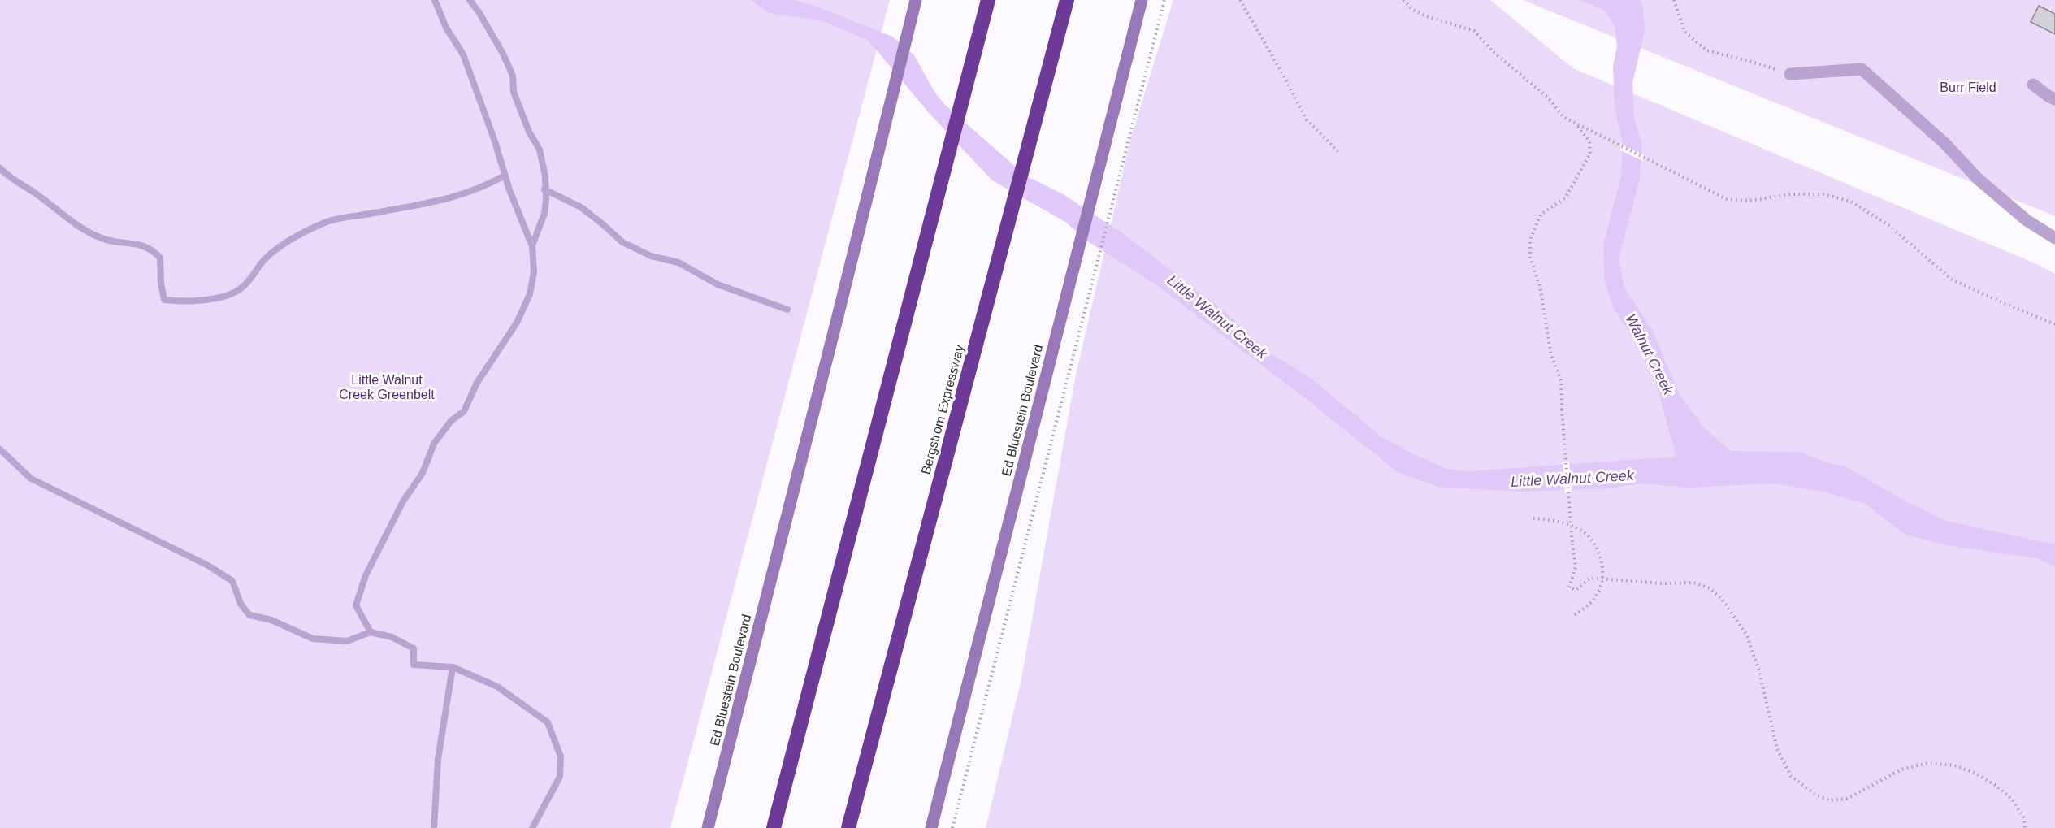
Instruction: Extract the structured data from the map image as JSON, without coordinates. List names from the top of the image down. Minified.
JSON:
{"streets":{"highway":["Bergstrom Expressway"],"main road":["Ed Bluestein Boulevard"]},"water":["Little Walnut Creek","Walnut Creek"],"parks":["Burr Field","Little Walnut Creek Greenbelt"]}
